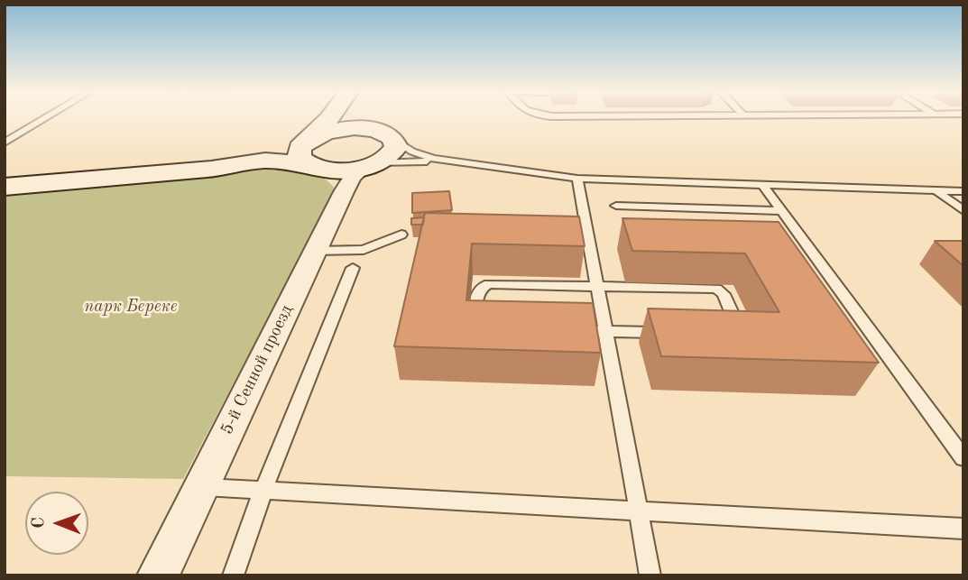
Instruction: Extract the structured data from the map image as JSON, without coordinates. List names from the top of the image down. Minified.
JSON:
{"streets":{"street":["5-й Сенной проезд"]},"parks":["парк Береке"],"north":"left"}
